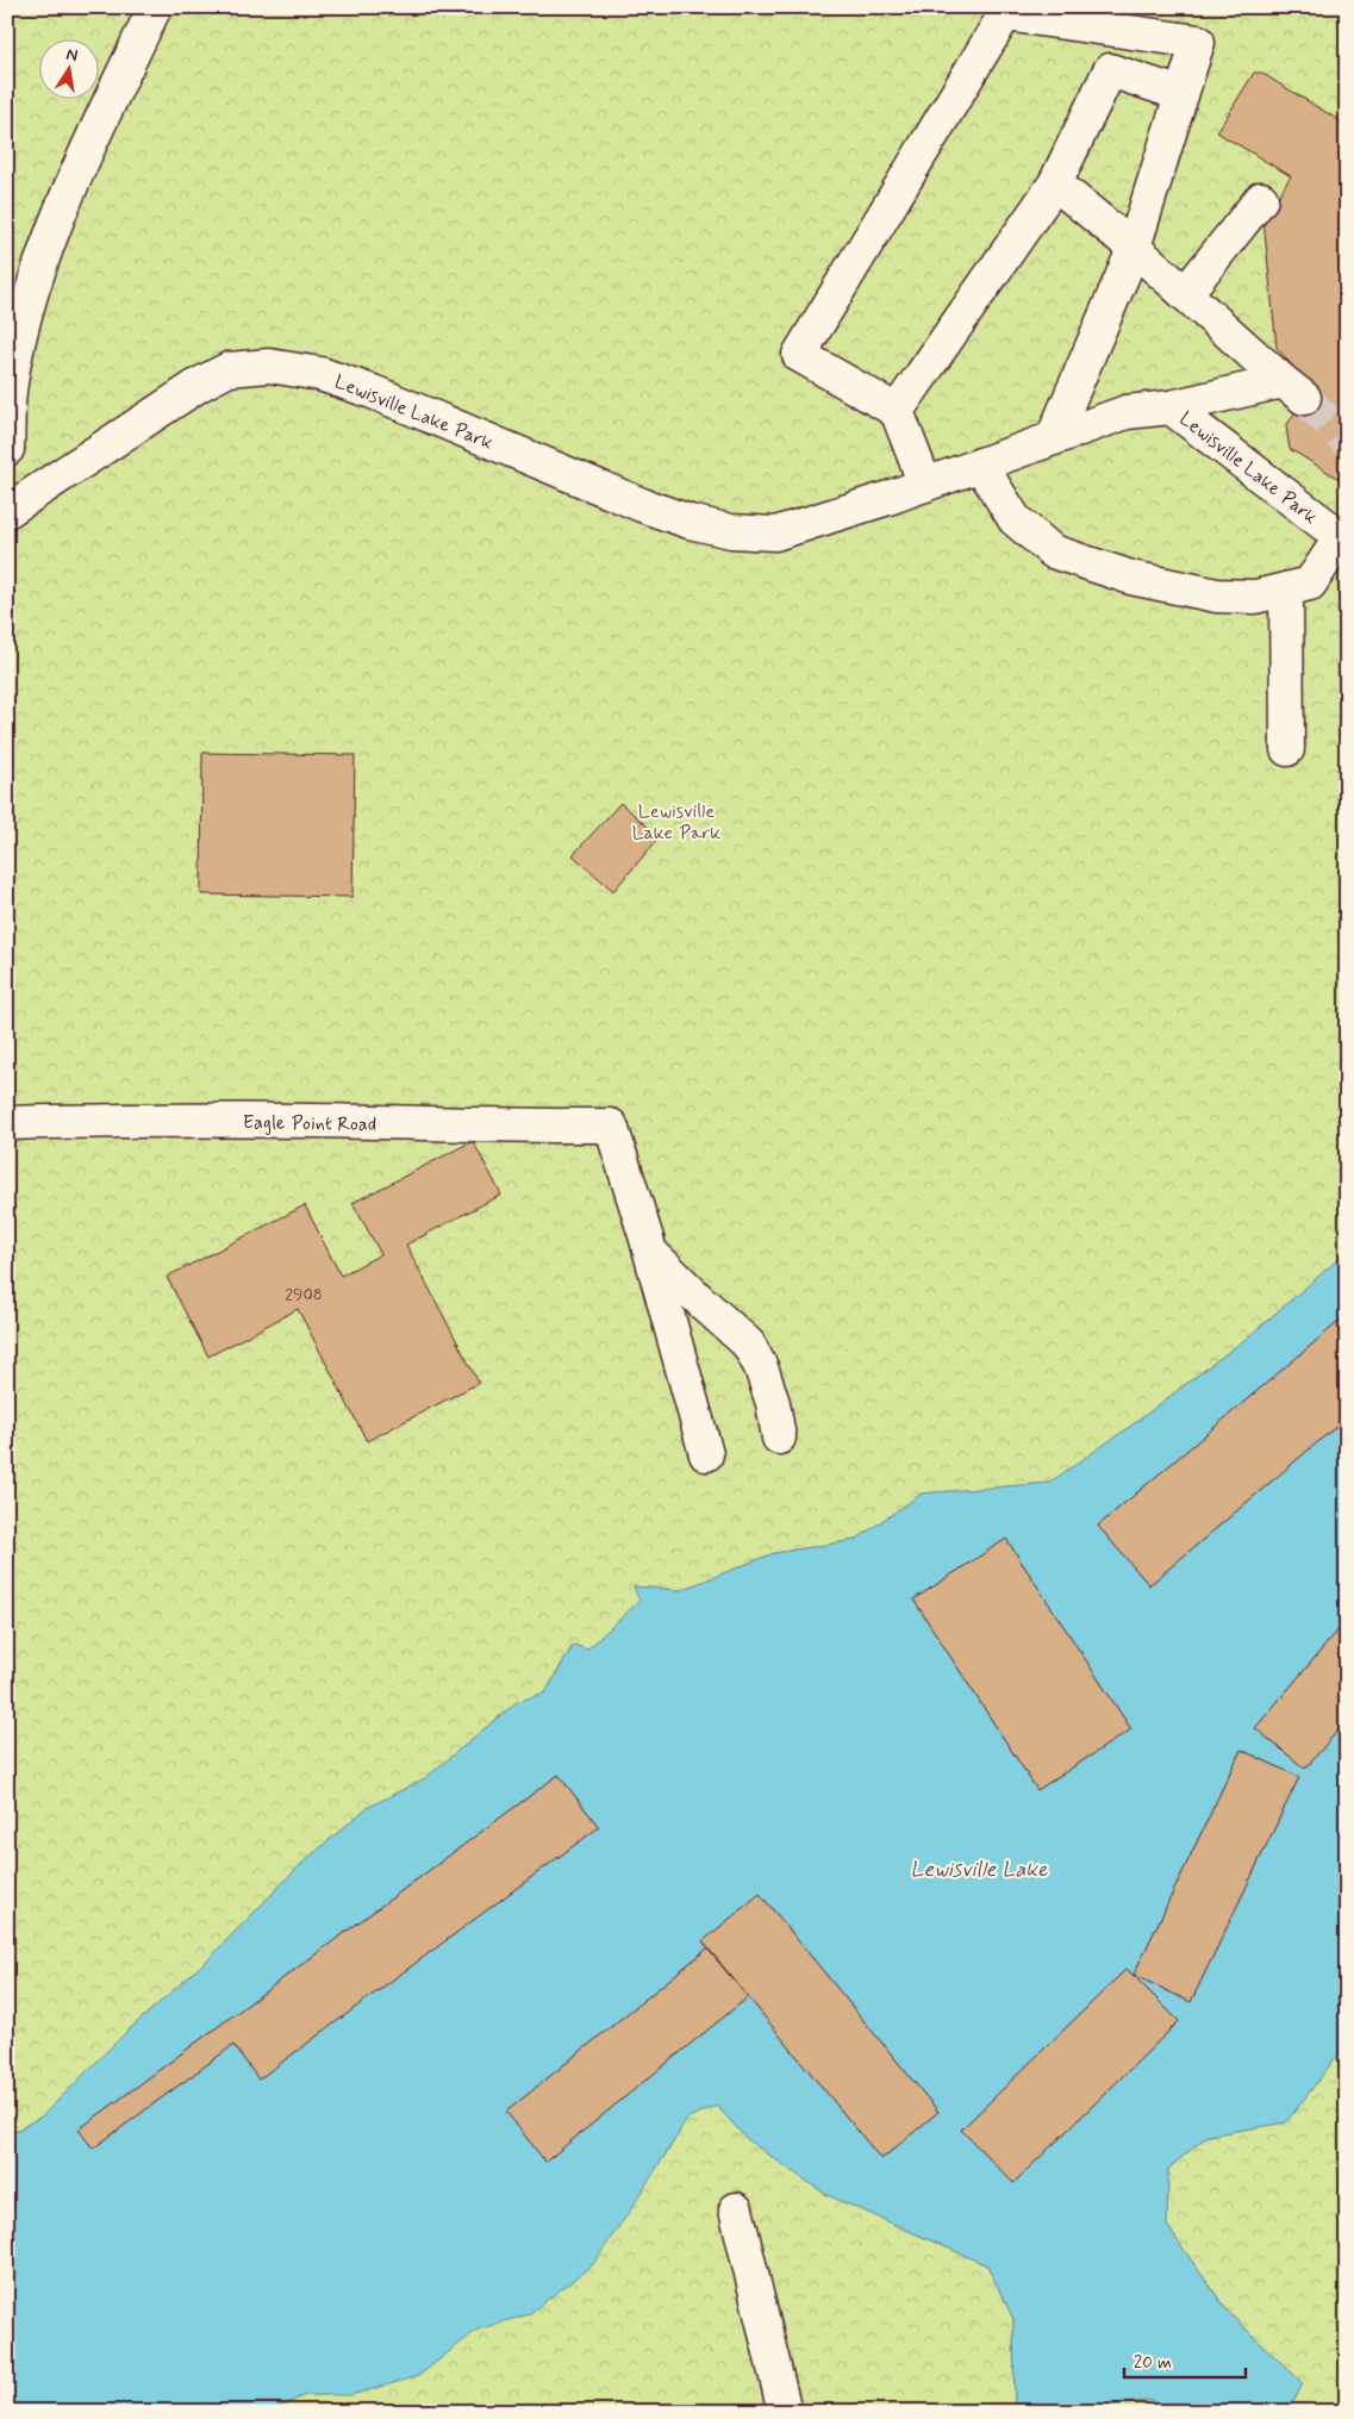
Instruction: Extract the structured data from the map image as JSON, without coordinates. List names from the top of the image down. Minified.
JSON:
{"streets":{"street":["Lewisville Lake Park","Eagle Point Road"]},"water":["Lewisville Lake"],"parks":["Lewisville Lake Park"],"house_numbers":["2908"],"scale_bar":"20 m","north":"top"}
